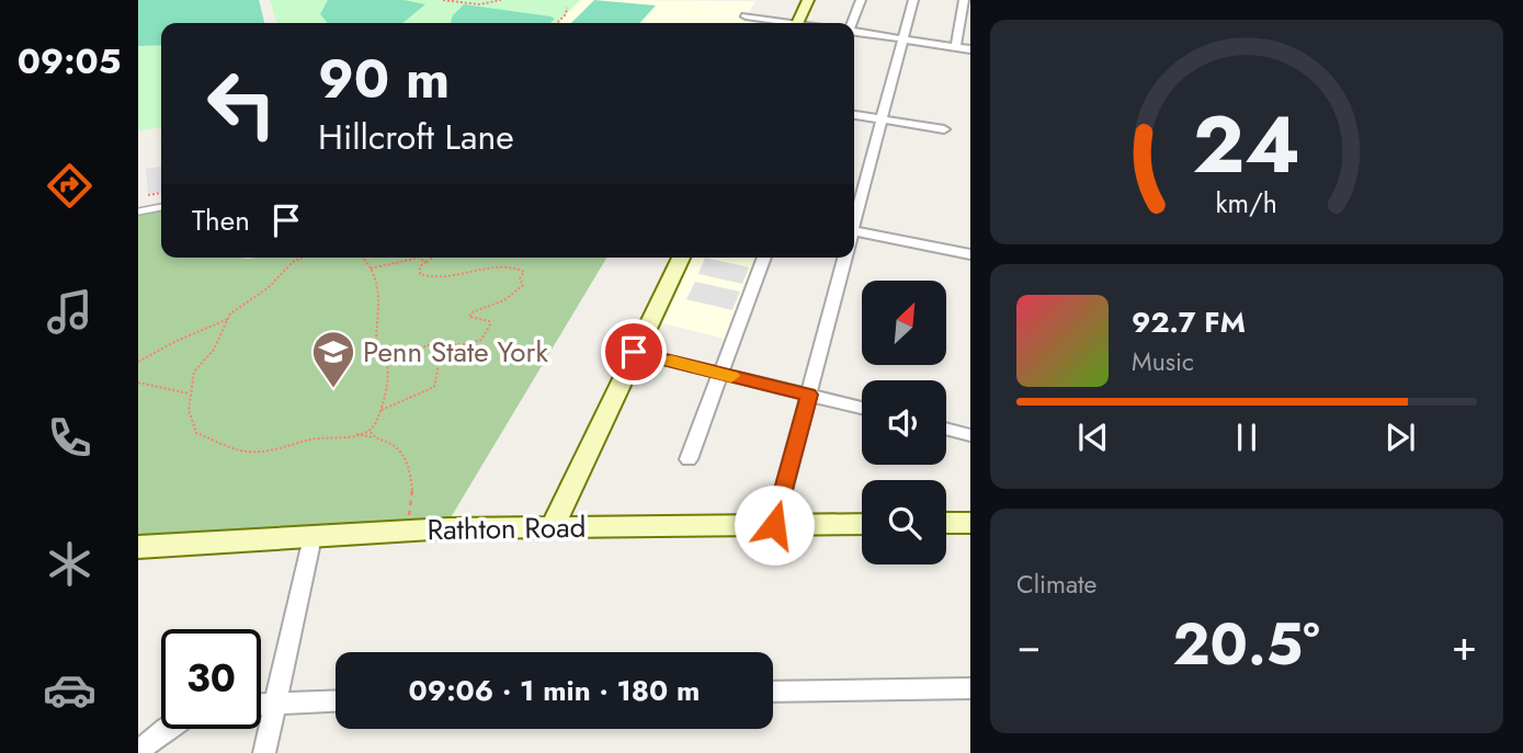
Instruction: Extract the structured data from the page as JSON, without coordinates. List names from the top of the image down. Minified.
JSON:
{"streets":{"street":["Rathton Road"]},"places":{"school or university":["Penn State York"]},"north":"top right","page":{"tabs":"09:05","turn":["90 m","Hillcroft Lane"],"then":"Then","song":["92.7 FM","Music"],"tile":"Climate","heat":["−","20.5°","+"],"limit":"30","trip":"09:06 · 1 min · 180 m","gauge":["24","km/h"]}}
